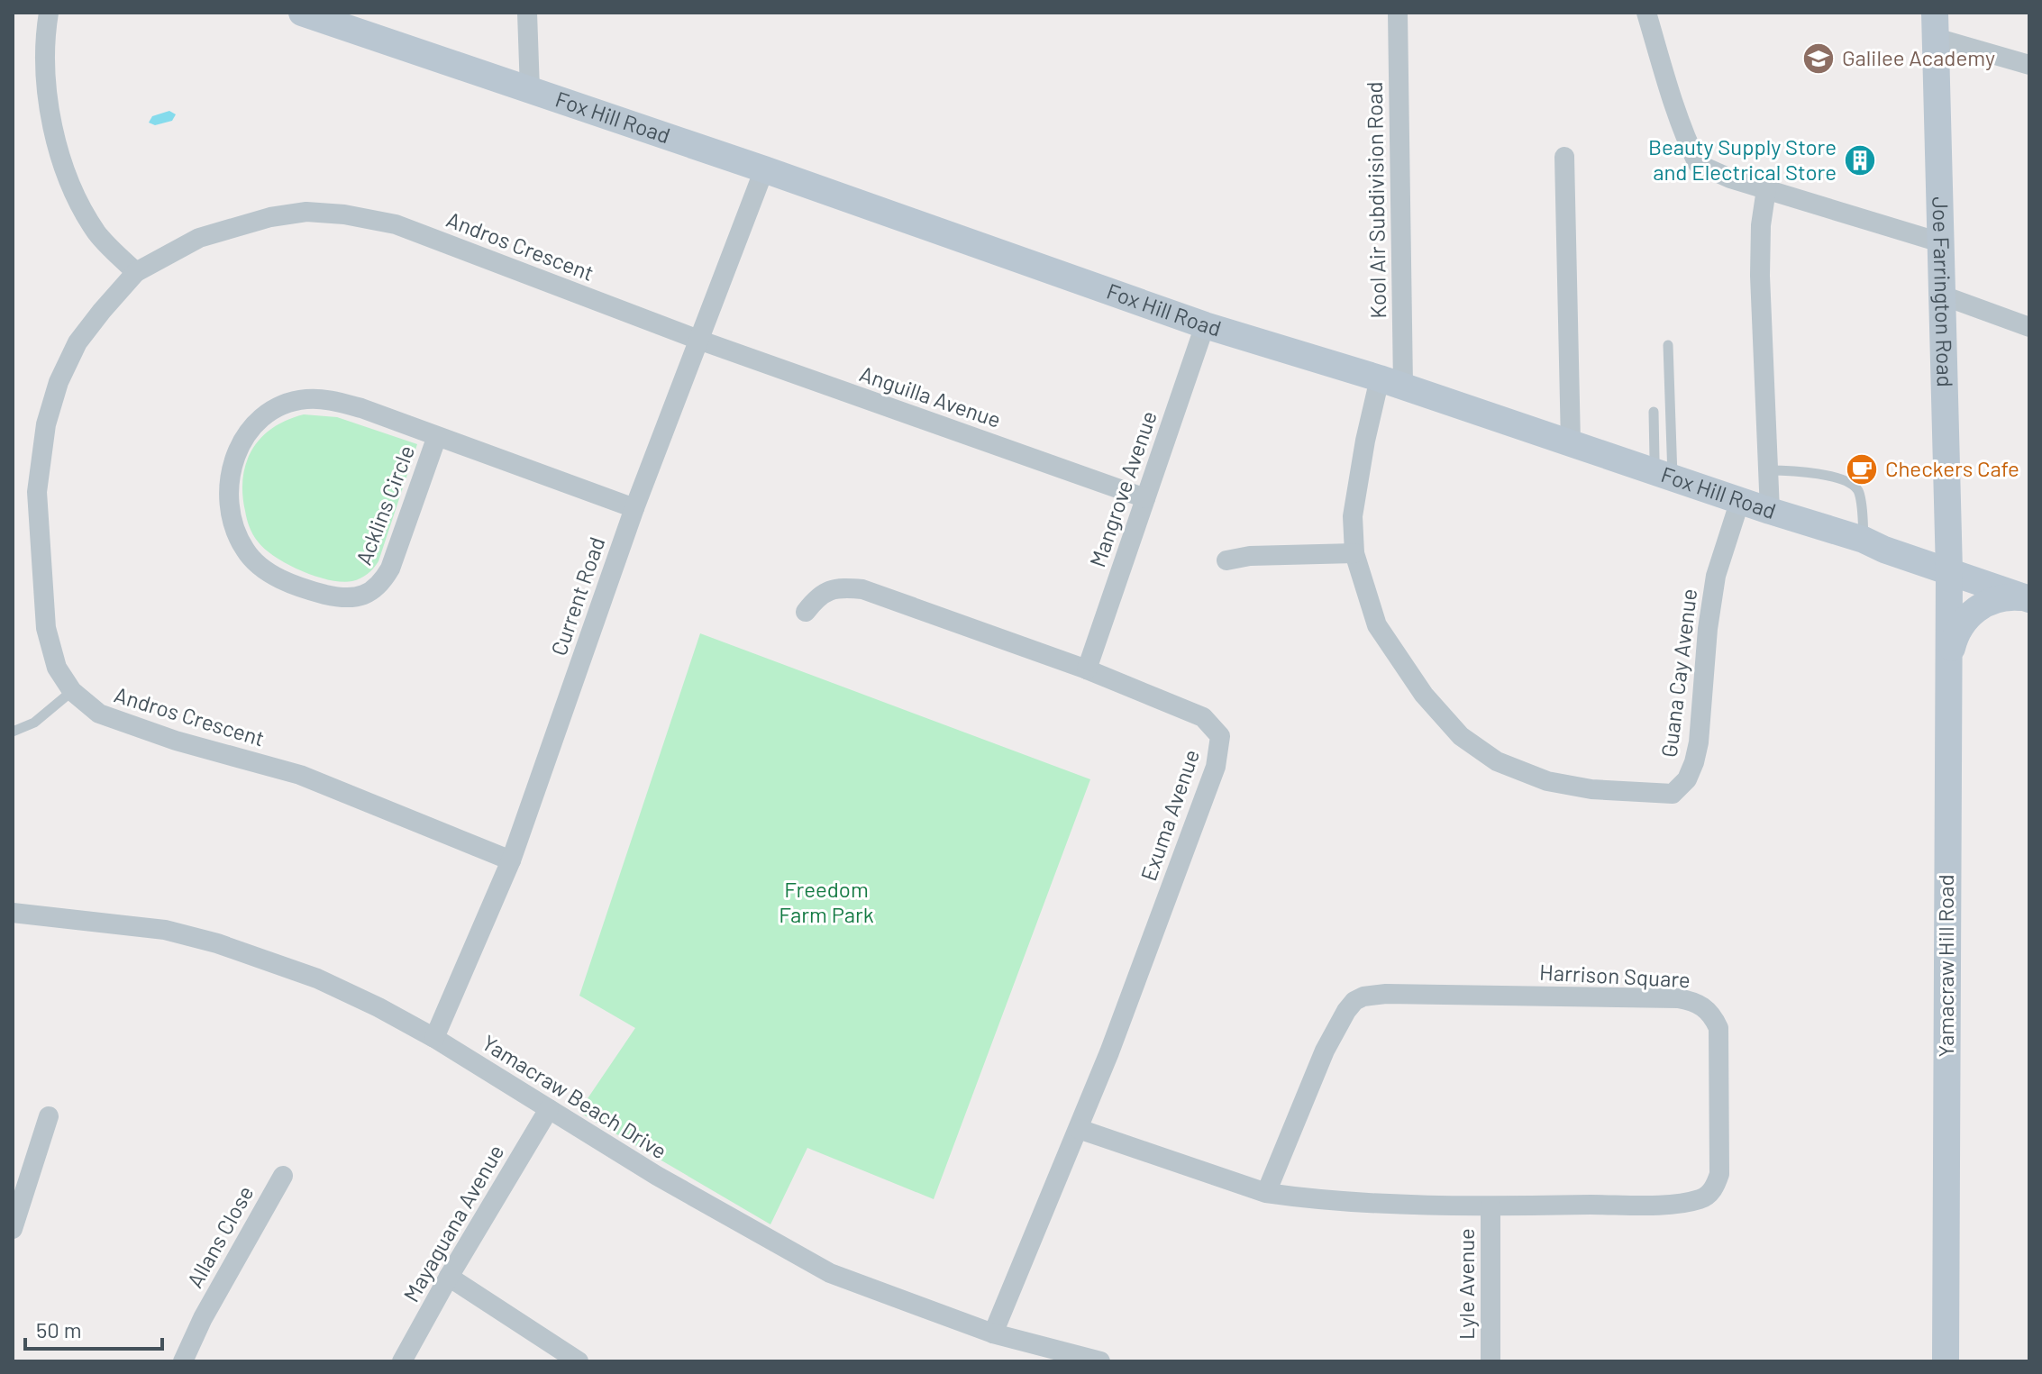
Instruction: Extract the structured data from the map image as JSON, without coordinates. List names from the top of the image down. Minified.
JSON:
{"streets":{"main road":["Fox Hill Road","Joe Farrington Road","Yamacraw Hill Road"],"street":["Kool Air Subdivision Road","Andros Crescent","Anguilla Avenue","Mangrove Avenue","Acklins Circle","Current Road","Guana Cay Avenue","Exuma Avenue","Harrison Square","Yamacraw Beach Drive","Mayaguana Avenue","Allans Close","Lyle Avenue"]},"crossings":[["Fox Hill Road","Kool Air Subdivision Road"],["Fox Hill Road","Joe Farrington Road"],["Fox Hill Road","Mangrove Avenue"],["Fox Hill Road","Current Road"],["Fox Hill Road","Guana Cay Avenue"],["Fox Hill Road","Yamacraw Hill Road"],["Kool Air Subdivision Road","Guana Cay Avenue"],["Andros Crescent","Anguilla Avenue"],["Andros Crescent","Current Road"],["Joe Farrington Road","Yamacraw Hill Road"],["Anguilla Avenue","Mangrove Avenue"],["Anguilla Avenue","Current Road"],["Mangrove Avenue","Exuma Avenue"],["Acklins Circle","Current Road"],["Current Road","Yamacraw Beach Drive"],["Exuma Avenue","Harrison Square"],["Exuma Avenue","Yamacraw Beach Drive"],["Harrison Square","Lyle Avenue"],["Yamacraw Beach Drive","Mayaguana Avenue"]],"parks":["Freedom Farm Park"],"places":{"school or university":["Galilee Academy"],"building":["Beauty Supply Store and Electrical Store"],"cafe":["Checkers Cafe"]},"scale_bar":"50 m"}
